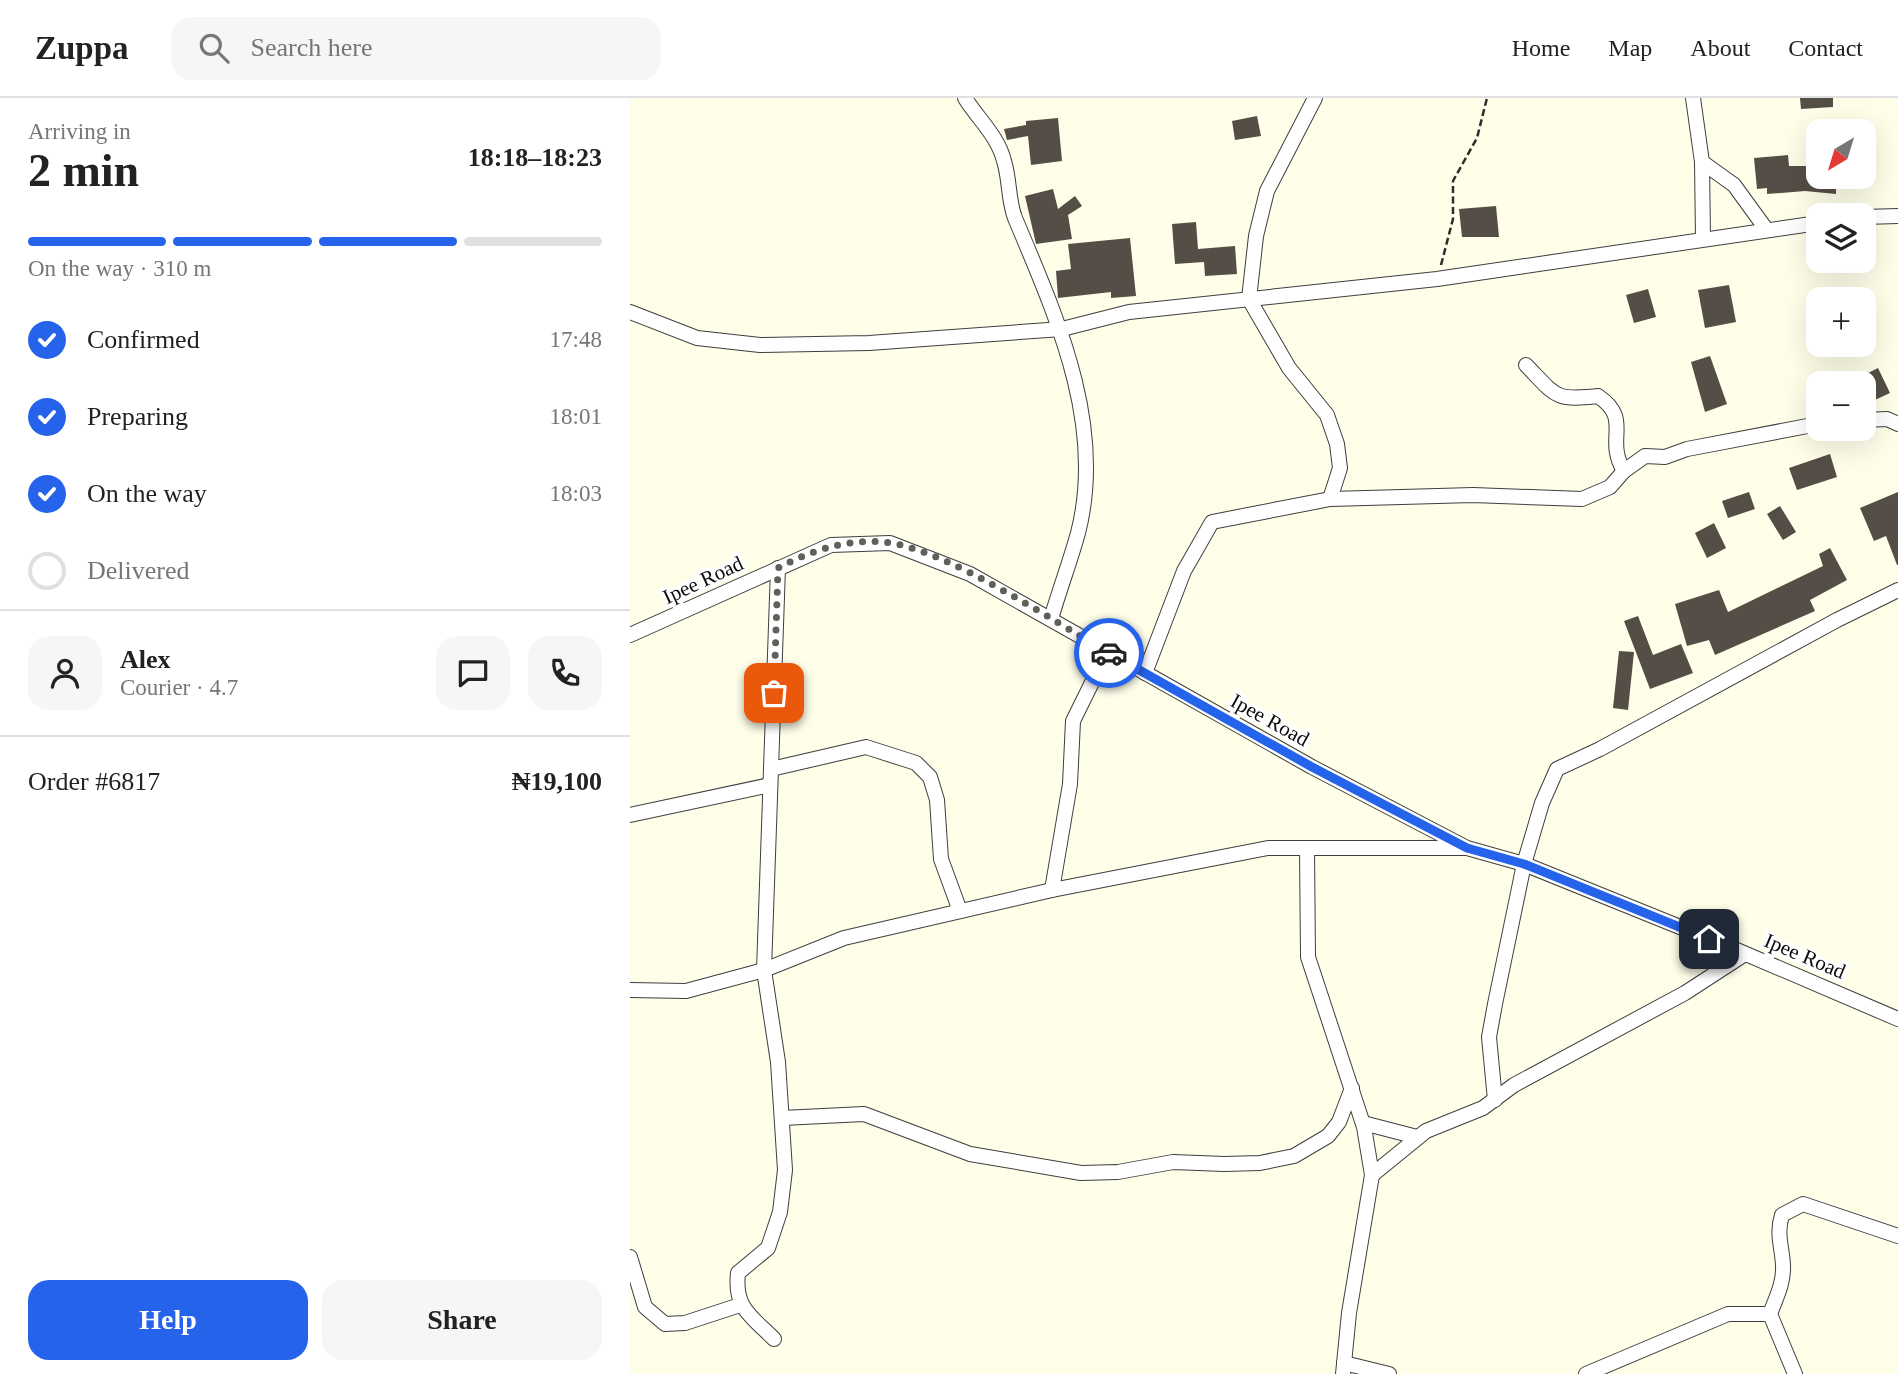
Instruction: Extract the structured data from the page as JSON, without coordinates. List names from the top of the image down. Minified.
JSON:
{"streets":{"street":["Ipee Road"]},"north":"bottom left","page":{"header":"Zuppa","search":"Search here","nav":["Home","Map","About","Contact"],"heading":["2 min","Arriving in","18:18–18:23"],"panel":["Alex","Courier · 4.7","Order #6817","₦19,100"],"map_buttons":["+","−"],"bar":"On the way · 310 m","list":[["Confirmed","17:48"],["Preparing","18:01"],["On the way","18:03"],"Delivered"],"buttons":["Help","Share"]}}
